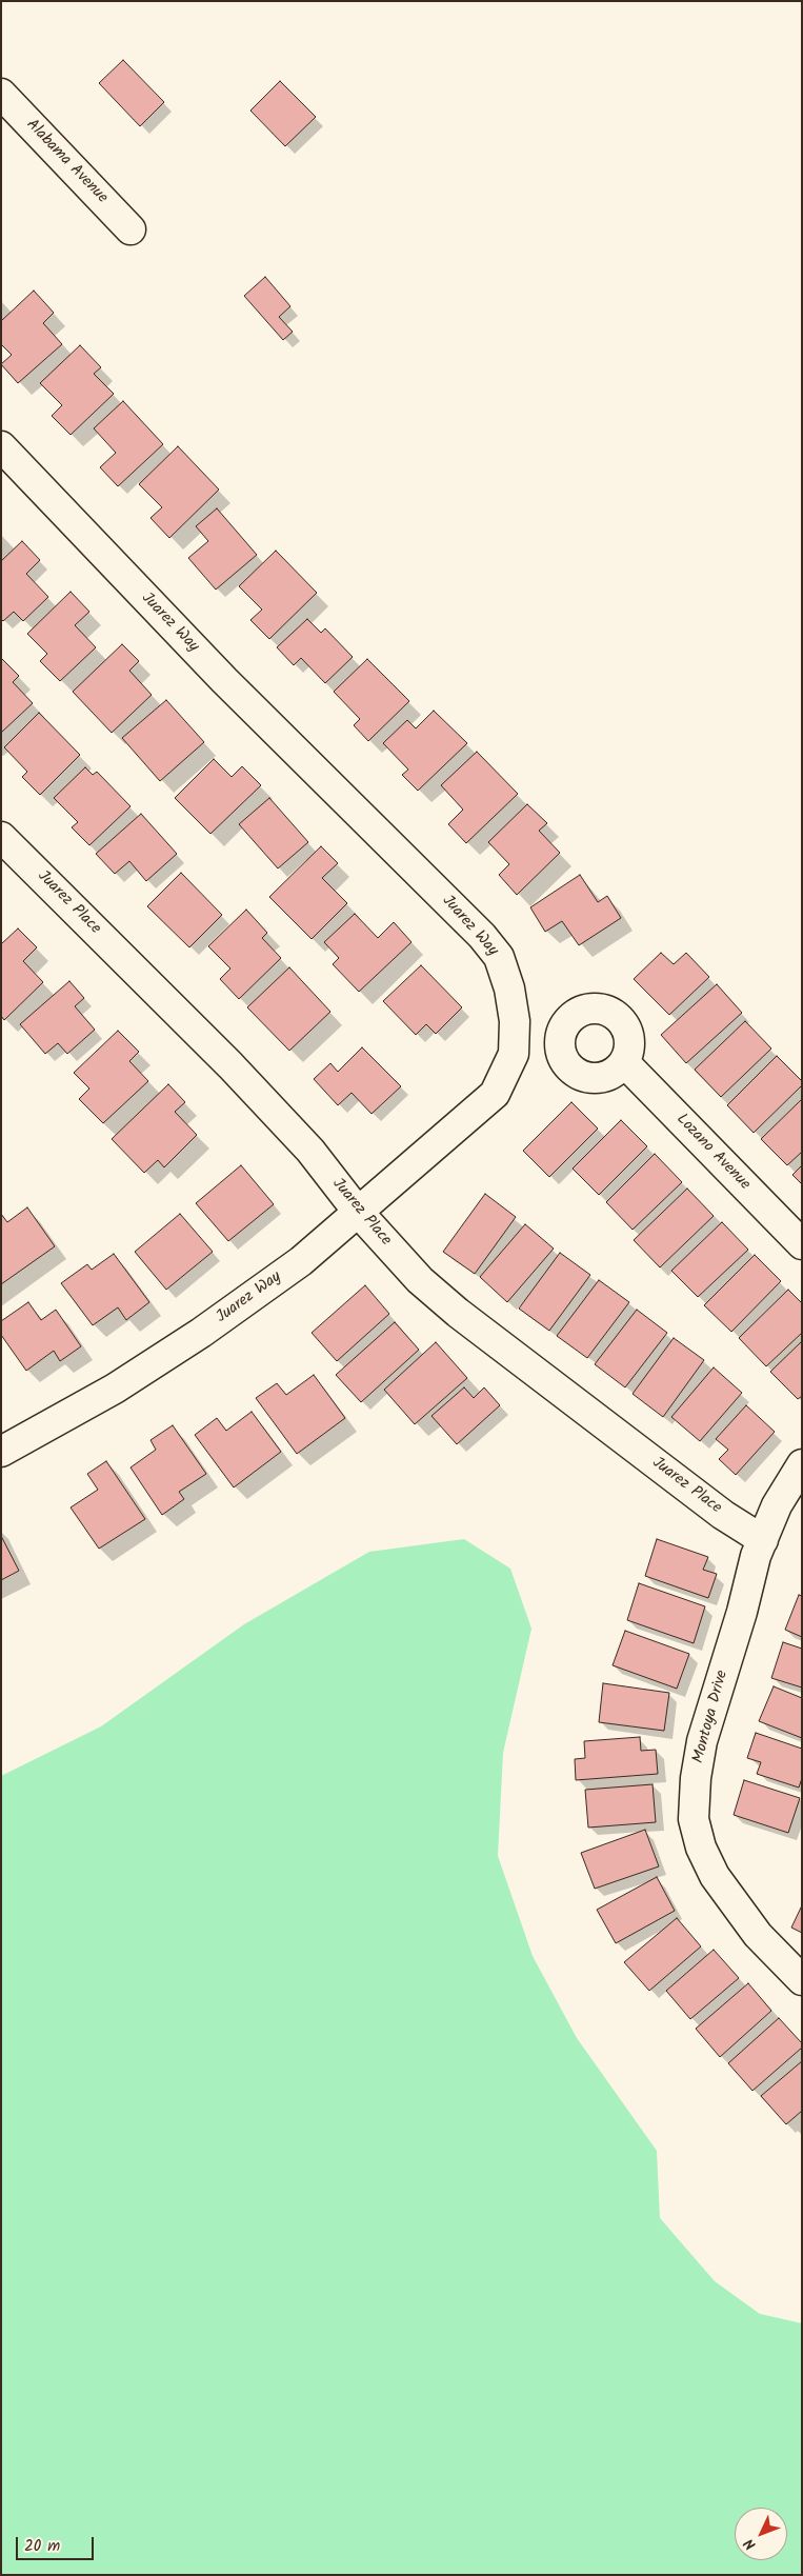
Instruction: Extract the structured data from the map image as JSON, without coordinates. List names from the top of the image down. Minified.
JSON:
{"streets":{"street":["Alabama Avenue","Juarez Way","Juarez Place","Lozano Avenue","Montoya Drive"]},"crossings":[["Juarez Way","Juarez Place"],["Juarez Place","Montoya Drive"]],"scale_bar":"20 m","north":"bottom left"}
